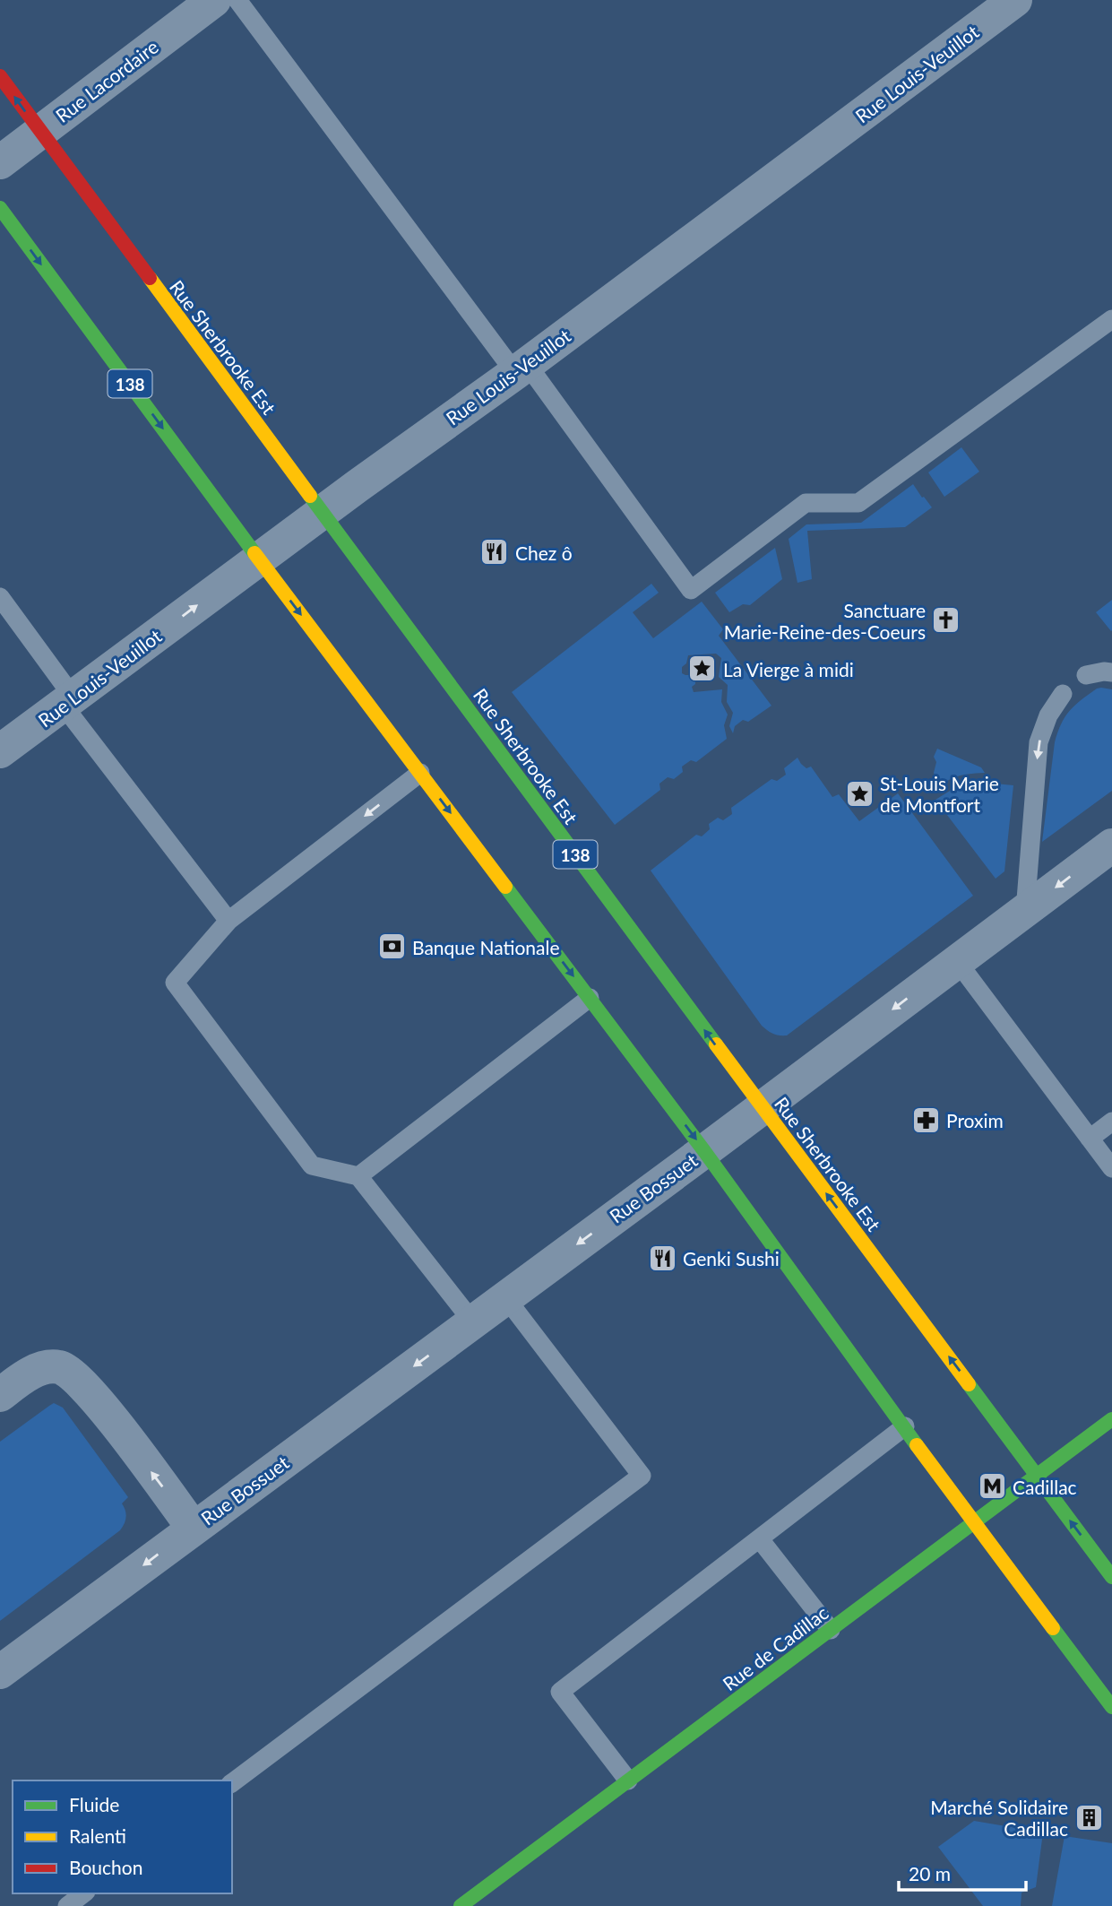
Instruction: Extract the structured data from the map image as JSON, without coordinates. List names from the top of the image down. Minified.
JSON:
{"streets":{"main road":["Rue Sherbrooke Est","138","Rue de Cadillac"],"street":["Rue Louis-Veuillot","Rue Lacordaire","Rue Bossuet"]},"crossings":[["Rue Louis-Veuillot","Rue Sherbrooke Est"],["Rue Louis-Veuillot","138"],["Rue Lacordaire","Rue Sherbrooke Est"],["Rue Sherbrooke Est","Rue Bossuet"],["Rue Sherbrooke Est","Rue de Cadillac"],["138","Rue Bossuet"],["138","Rue de Cadillac"]],"one_way":["Rue Bossuet"],"places":{"restaurant":["Chez ô","Genki Sushi"],"church":["Sanctuare Marie-Reine-des-Coeurs"],"place":["La Vierge à midi","St-Louis Marie de Montfort"],"bank":["Banque Nationale"],"pharmacy":["Proxim"],"metro station":["Cadillac"],"building":["Marché Solidaire Cadillac"]},"legend":["Fluide","Ralenti","Bouchon"],"scale_bar":"20 m"}
